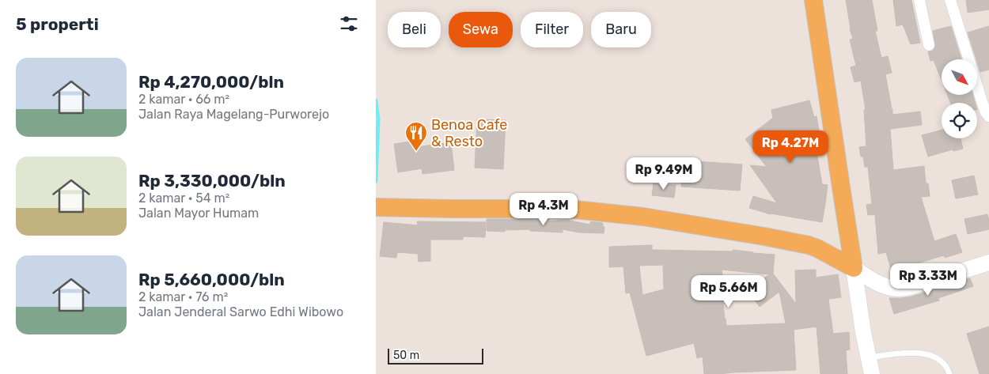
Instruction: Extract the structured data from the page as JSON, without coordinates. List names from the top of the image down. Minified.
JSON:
{"places":{"restaurant":["Benoa Cafe & Resto"]},"scale_bar":"50 m","north":"bottom right","page":{"heading":"5 properti","chip":["Beli","Sewa","Filter","Baru"],"list":[{"name":"Rp 4,270,000/bln","note":"2 kamar · 66 m² · Jalan Raya Magelang-Purworejo"},{"name":"Rp 3,330,000/bln","note":"2 kamar · 54 m² · Jalan Mayor Humam"},{"name":"Rp 5,660,000/bln","note":"2 kamar · 76 m² · Jalan Jenderal Sarwo Edhi Wibowo"}],"price":["Rp 4.27M","Rp 9.49M","Rp 4.3M","Rp 3.33M","Rp 5.66M"],"scale":"50 m"}}
